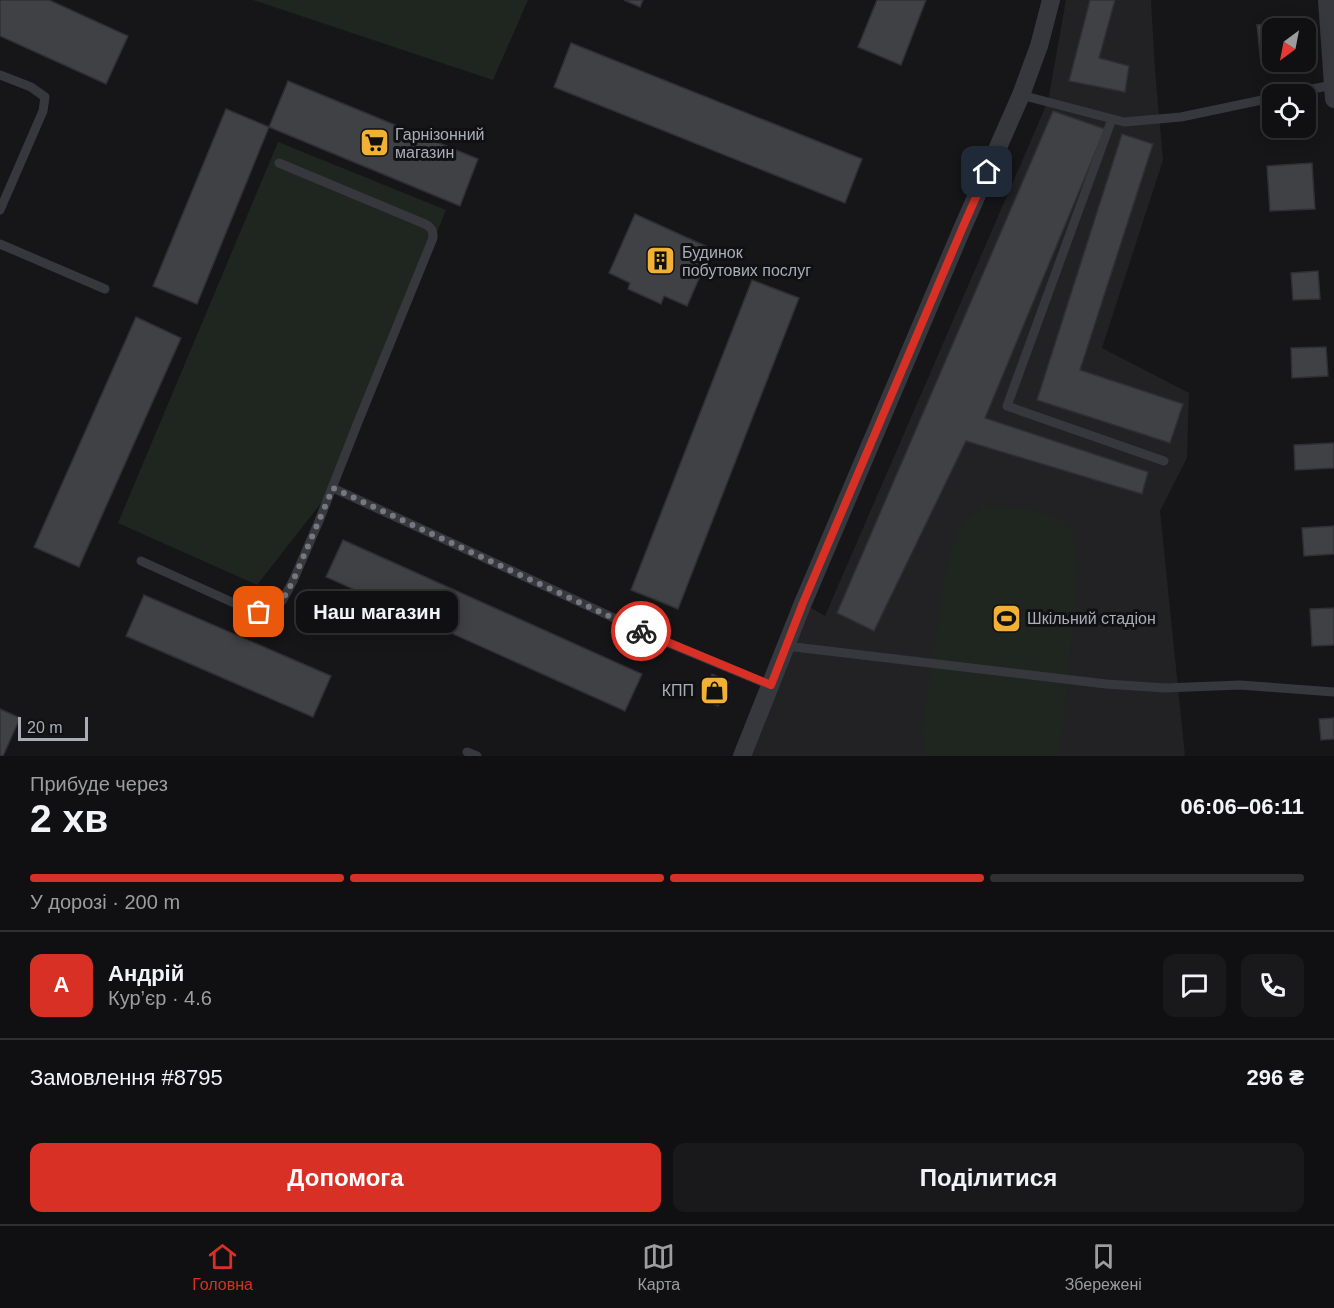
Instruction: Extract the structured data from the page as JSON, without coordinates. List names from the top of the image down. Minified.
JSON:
{"places":{"supermarket":["Гарнізонний магазин"],"building":["Будинок побутових послуг"],"other":["Наш магазин"],"sports":["Шкільний стадіон"],"shop":["КПП"]},"scale_bar":"20 m","north":"bottom left","page":{"bubble":"Наш магазин","scale":"20 m","heading":["2 хв","Прибуде через","06:06–06:11"],"panel":["Андрій","Кур’єр · 4.6","Замовлення #8795","296 ₴"],"bar":"У дорозі · 200 m","round":"А","buttons":["Допомога","Поділитися"],"tabs":["Головна","Карта","Збережені"]}}
